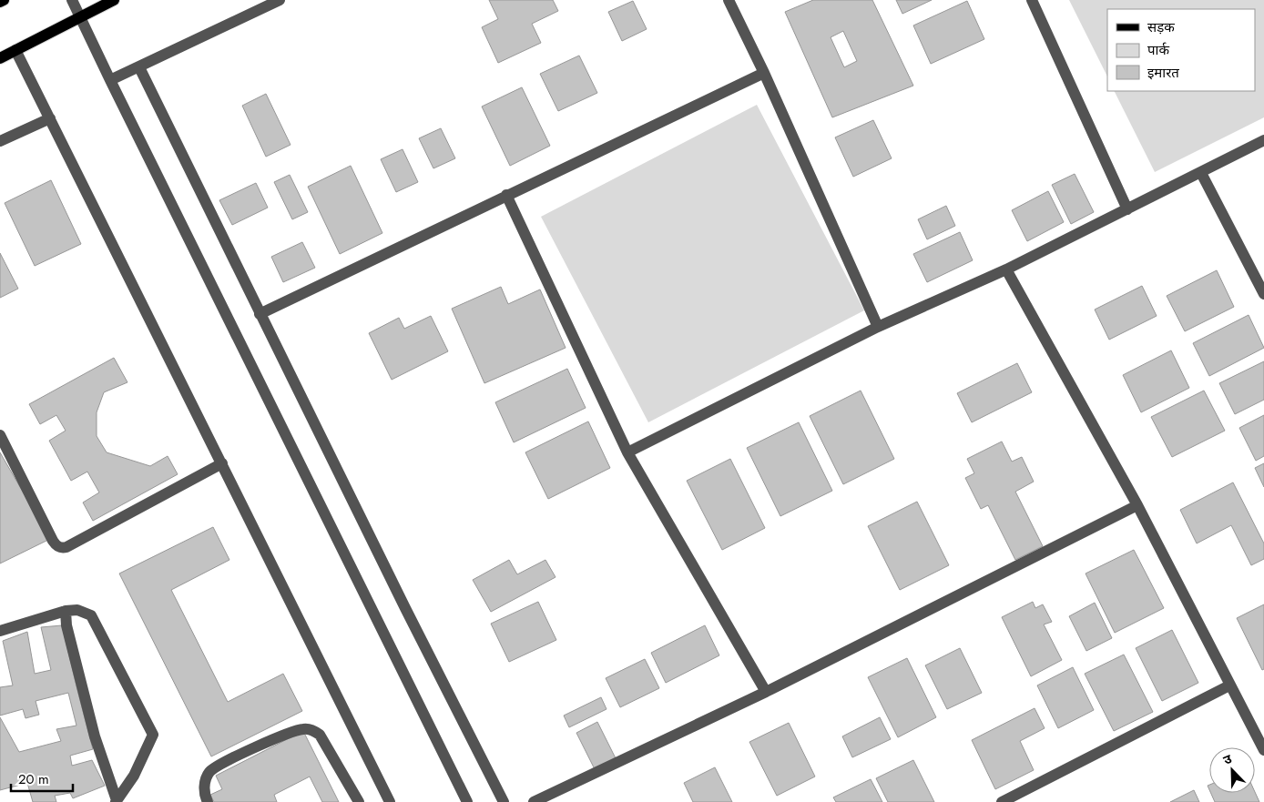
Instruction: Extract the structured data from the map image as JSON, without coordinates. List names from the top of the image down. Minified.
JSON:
{"legend":["सड़क","पार्क","इमारत"],"scale_bar":"20 m","north":"top left"}
